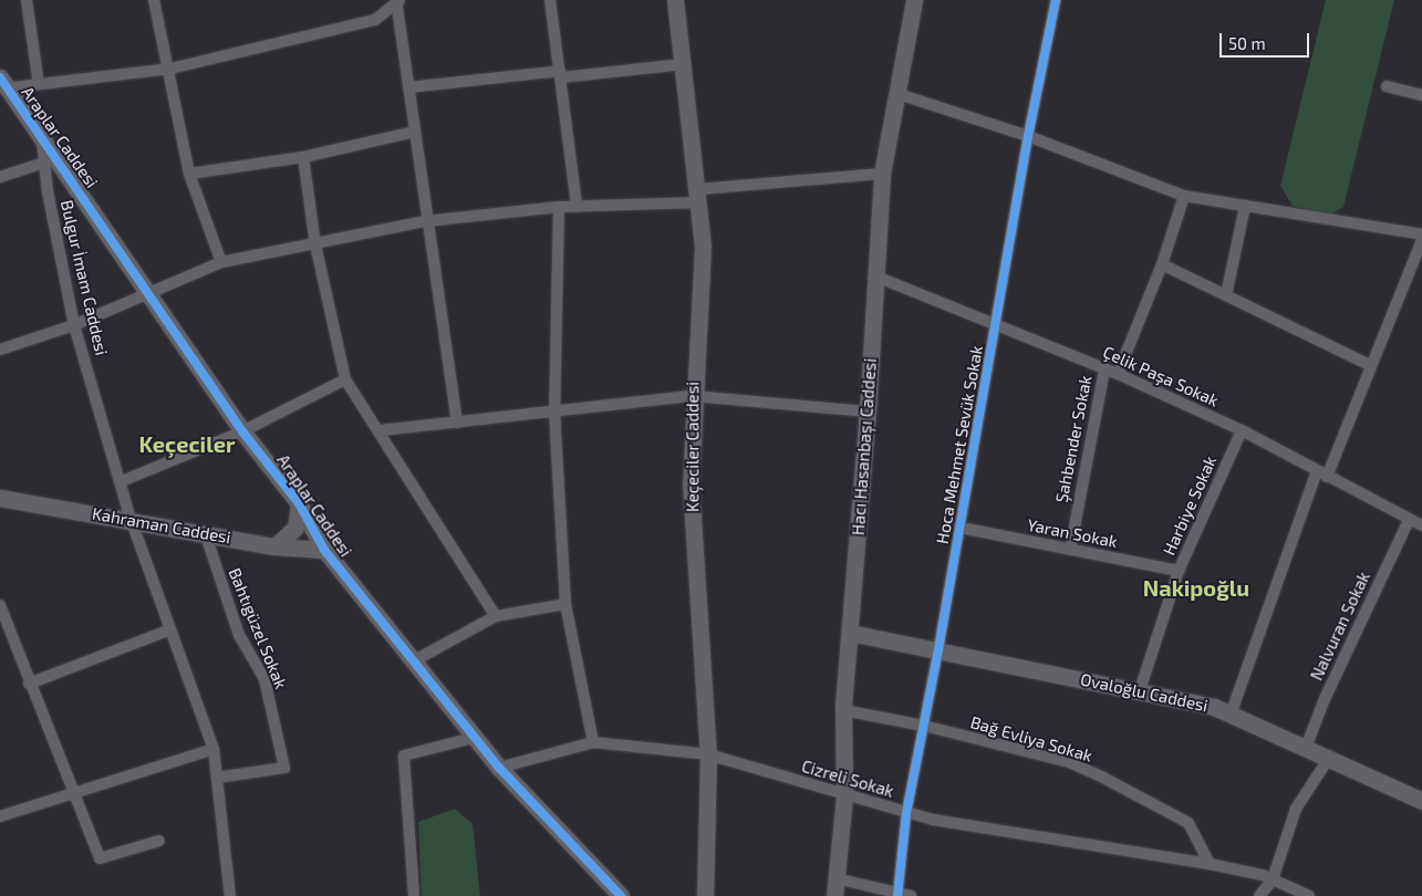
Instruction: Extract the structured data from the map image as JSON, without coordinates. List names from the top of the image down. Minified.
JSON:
{"streets":{"street":["Araplar Caddesi","Bulgur İmam Caddesi","Çelik Paşa Sokak","Şahbender Sokak","Hoca Mehmet Sevük Sokak","Keçeciler Caddesi","Hacı Hasanbaşı Caddesi","Harbiye Sokak","Kahraman Caddesi","Yaran Sokak","Nalvuran Sokak","Bahtıgüzel Sokak","Ovaloğlu Caddesi","Bağ Evliya Sokak","Cizreli Sokak"]},"crossings":[["Araplar Caddesi","Bulgur İmam Caddesi"],["Araplar Caddesi","Kahraman Caddesi"],["Araplar Caddesi","Cizreli Sokak"],["Bulgur İmam Caddesi","Kahraman Caddesi"],["Bulgur İmam Caddesi","Bahtıgüzel Sokak"],["Çelik Paşa Sokak","Şahbender Sokak"],["Çelik Paşa Sokak","Hoca Mehmet Sevük Sokak"],["Çelik Paşa Sokak","Hacı Hasanbaşı Caddesi"],["Çelik Paşa Sokak","Harbiye Sokak"],["Çelik Paşa Sokak","Nalvuran Sokak"],["Şahbender Sokak","Yaran Sokak"],["Hoca Mehmet Sevük Sokak","Yaran Sokak"],["Hoca Mehmet Sevük Sokak","Ovaloğlu Caddesi"],["Hoca Mehmet Sevük Sokak","Bağ Evliya Sokak"],["Hoca Mehmet Sevük Sokak","Cizreli Sokak"],["Keçeciler Caddesi","Cizreli Sokak"],["Hacı Hasanbaşı Caddesi","Ovaloğlu Caddesi"],["Hacı Hasanbaşı Caddesi","Bağ Evliya Sokak"],["Hacı Hasanbaşı Caddesi","Cizreli Sokak"],["Harbiye Sokak","Yaran Sokak"],["Harbiye Sokak","Ovaloğlu Caddesi"],["Kahraman Caddesi","Bahtıgüzel Sokak"],["Nalvuran Sokak","Ovaloğlu Caddesi"],["Bağ Evliya Sokak","Cizreli Sokak"]],"districts":["Keçeciler","Nakipoğlu"],"scale_bar":"50 m"}
